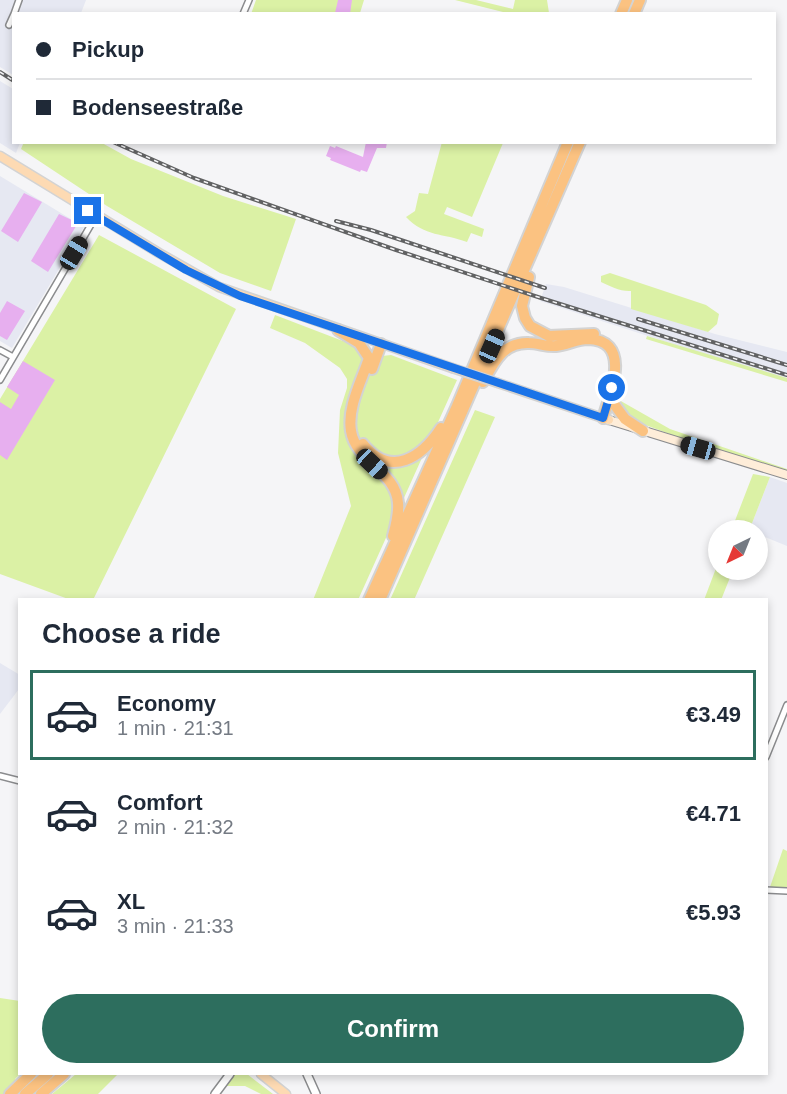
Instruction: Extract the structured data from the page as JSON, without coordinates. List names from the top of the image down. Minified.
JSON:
{"north":"bottom left","page":{"banner":["Pickup","Bodenseestraße"],"heading":"Choose a ride","list":[{"name":"Economy","note":"1 min · 21:31","value":"€3.49"},{"name":"Comfort","note":"2 min · 21:32","value":"€4.71"},{"name":"XL","note":"3 min · 21:33","value":"€5.93"}],"buttons":"Confirm"}}
